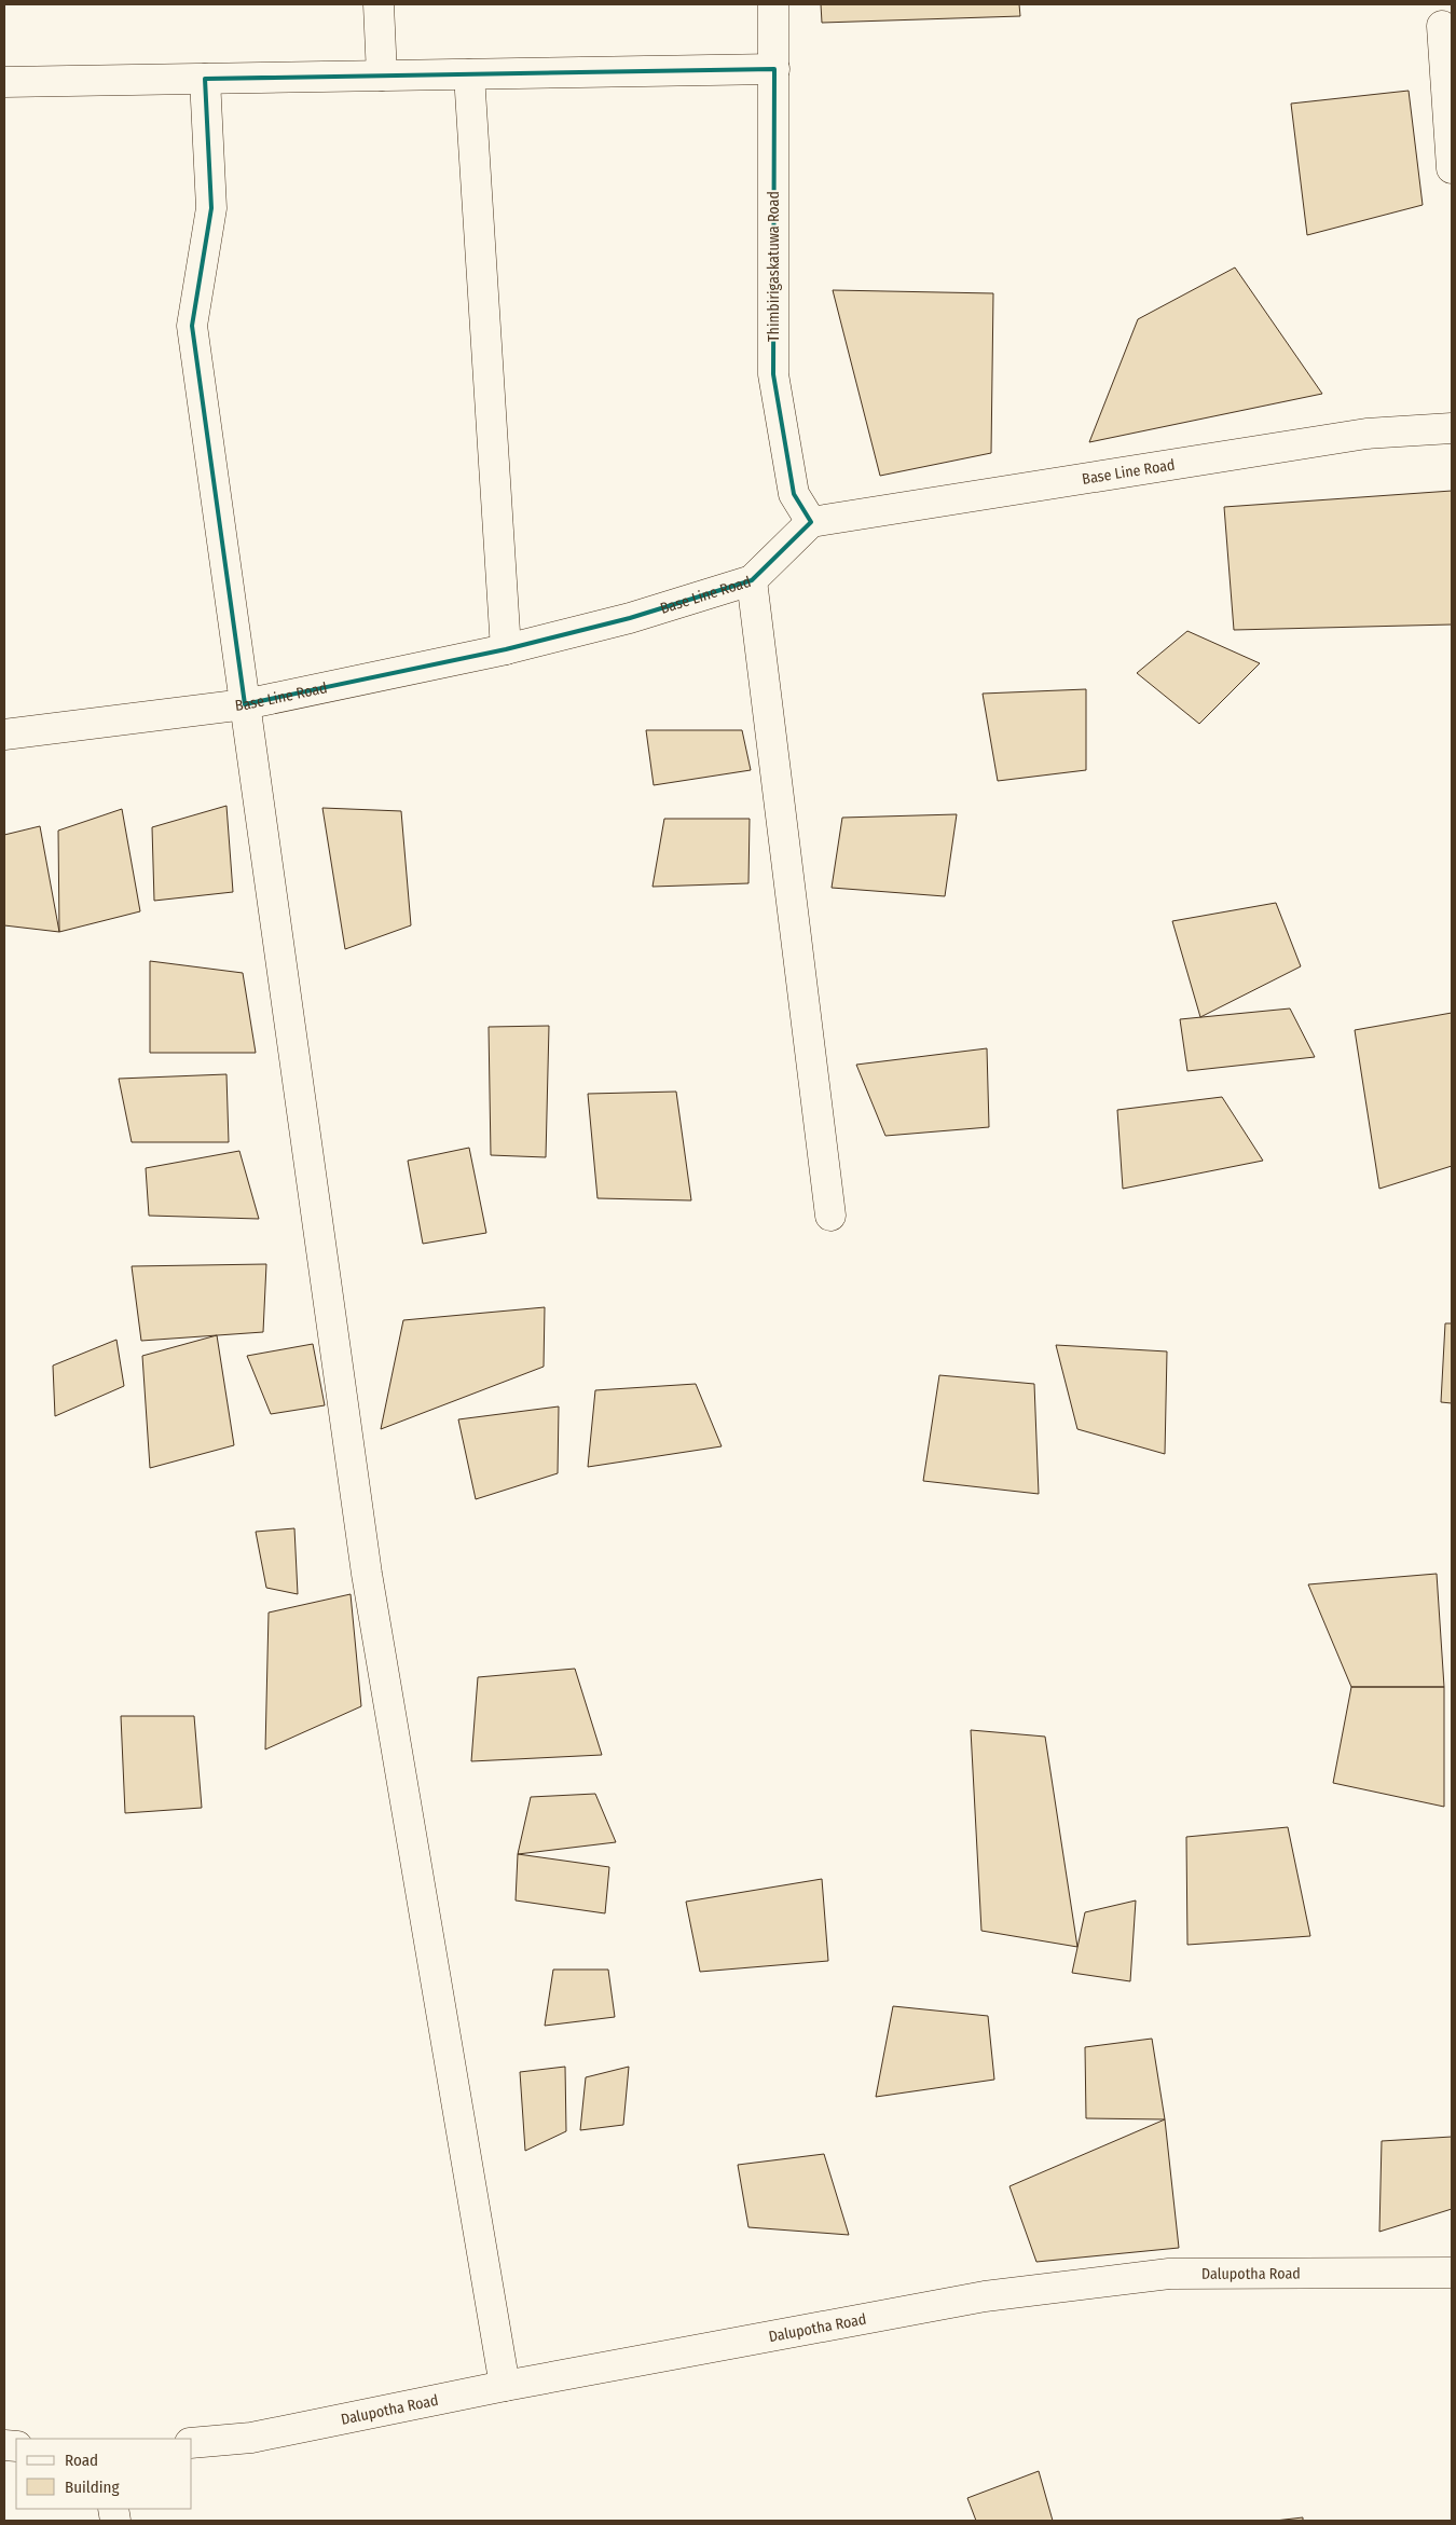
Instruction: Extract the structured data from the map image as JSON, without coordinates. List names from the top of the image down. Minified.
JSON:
{"streets":{"street":["Thimbirigaskatuwa Road","Base Line Road","Dalupotha Road"]},"crossings":[["Thimbirigaskatuwa Road","Base Line Road"]],"legend":["Road","Building"]}
